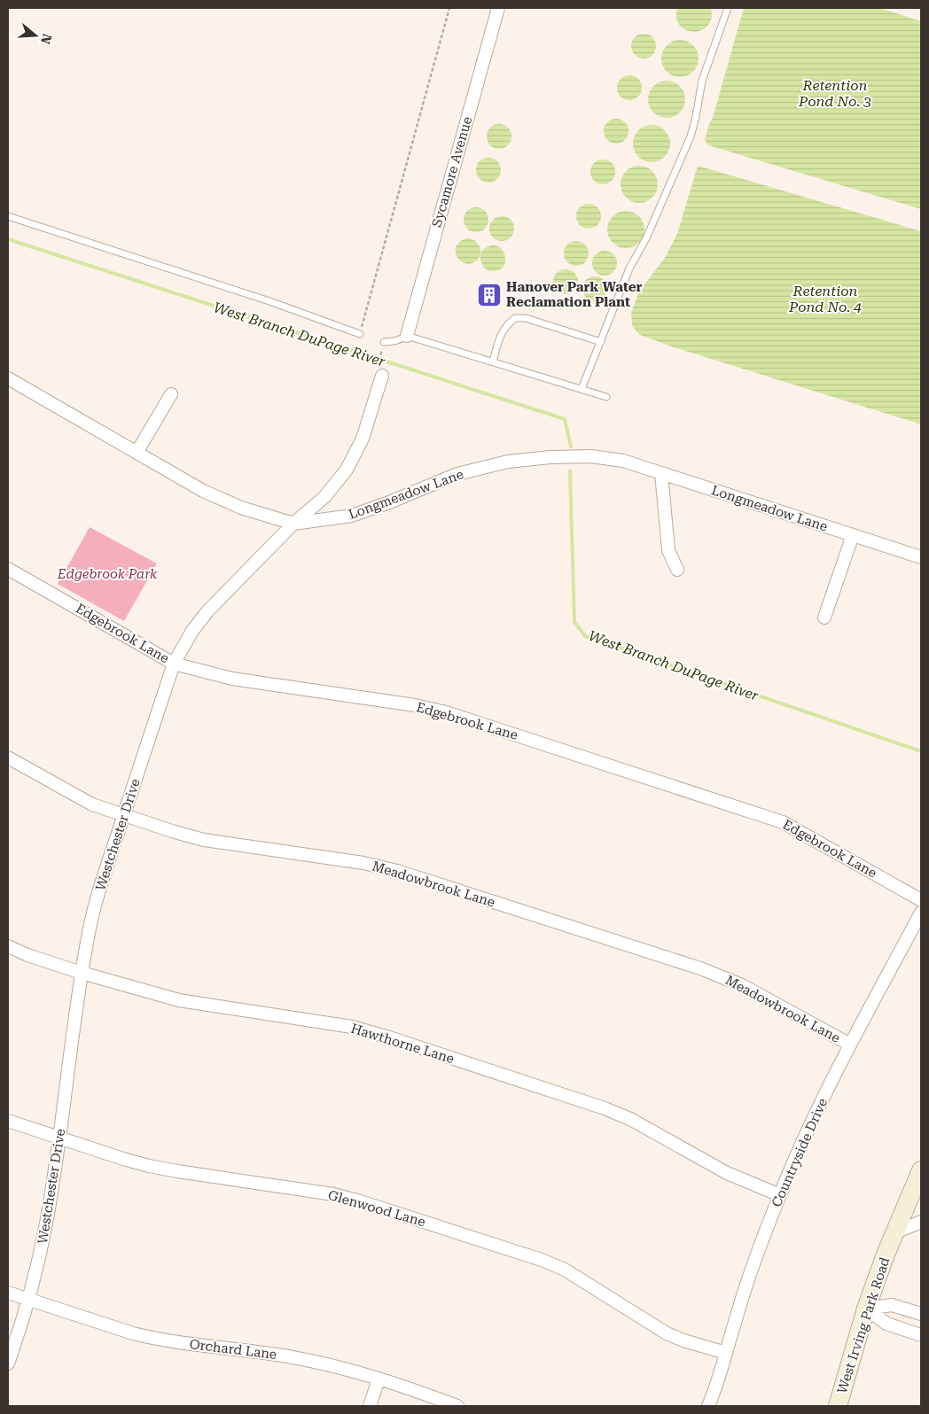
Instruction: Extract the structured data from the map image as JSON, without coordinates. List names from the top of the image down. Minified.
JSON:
{"streets":{"main road":["West Irving Park Road"],"street":["Sycamore Avenue","Longmeadow Lane","Edgebrook Lane","Westchester Drive","Meadowbrook Lane","Hawthorne Lane","Countryside Drive","Glenwood Lane","Orchard Lane"]},"crossings":[["Longmeadow Lane","Westchester Drive"],["Edgebrook Lane","Westchester Drive"],["Westchester Drive","Meadowbrook Lane"],["Westchester Drive","Hawthorne Lane"],["Westchester Drive","Glenwood Lane"],["Westchester Drive","Orchard Lane"],["Meadowbrook Lane","Countryside Drive"],["Hawthorne Lane","Countryside Drive"],["Countryside Drive","Glenwood Lane"]],"water":["Retention Pond No. 3","Retention Pond No. 4","West Branch DuPage River"],"parks":["Edgebrook Park"],"places":{"building":["Hanover Park Water Reclamation Plant"]},"north":"right"}
